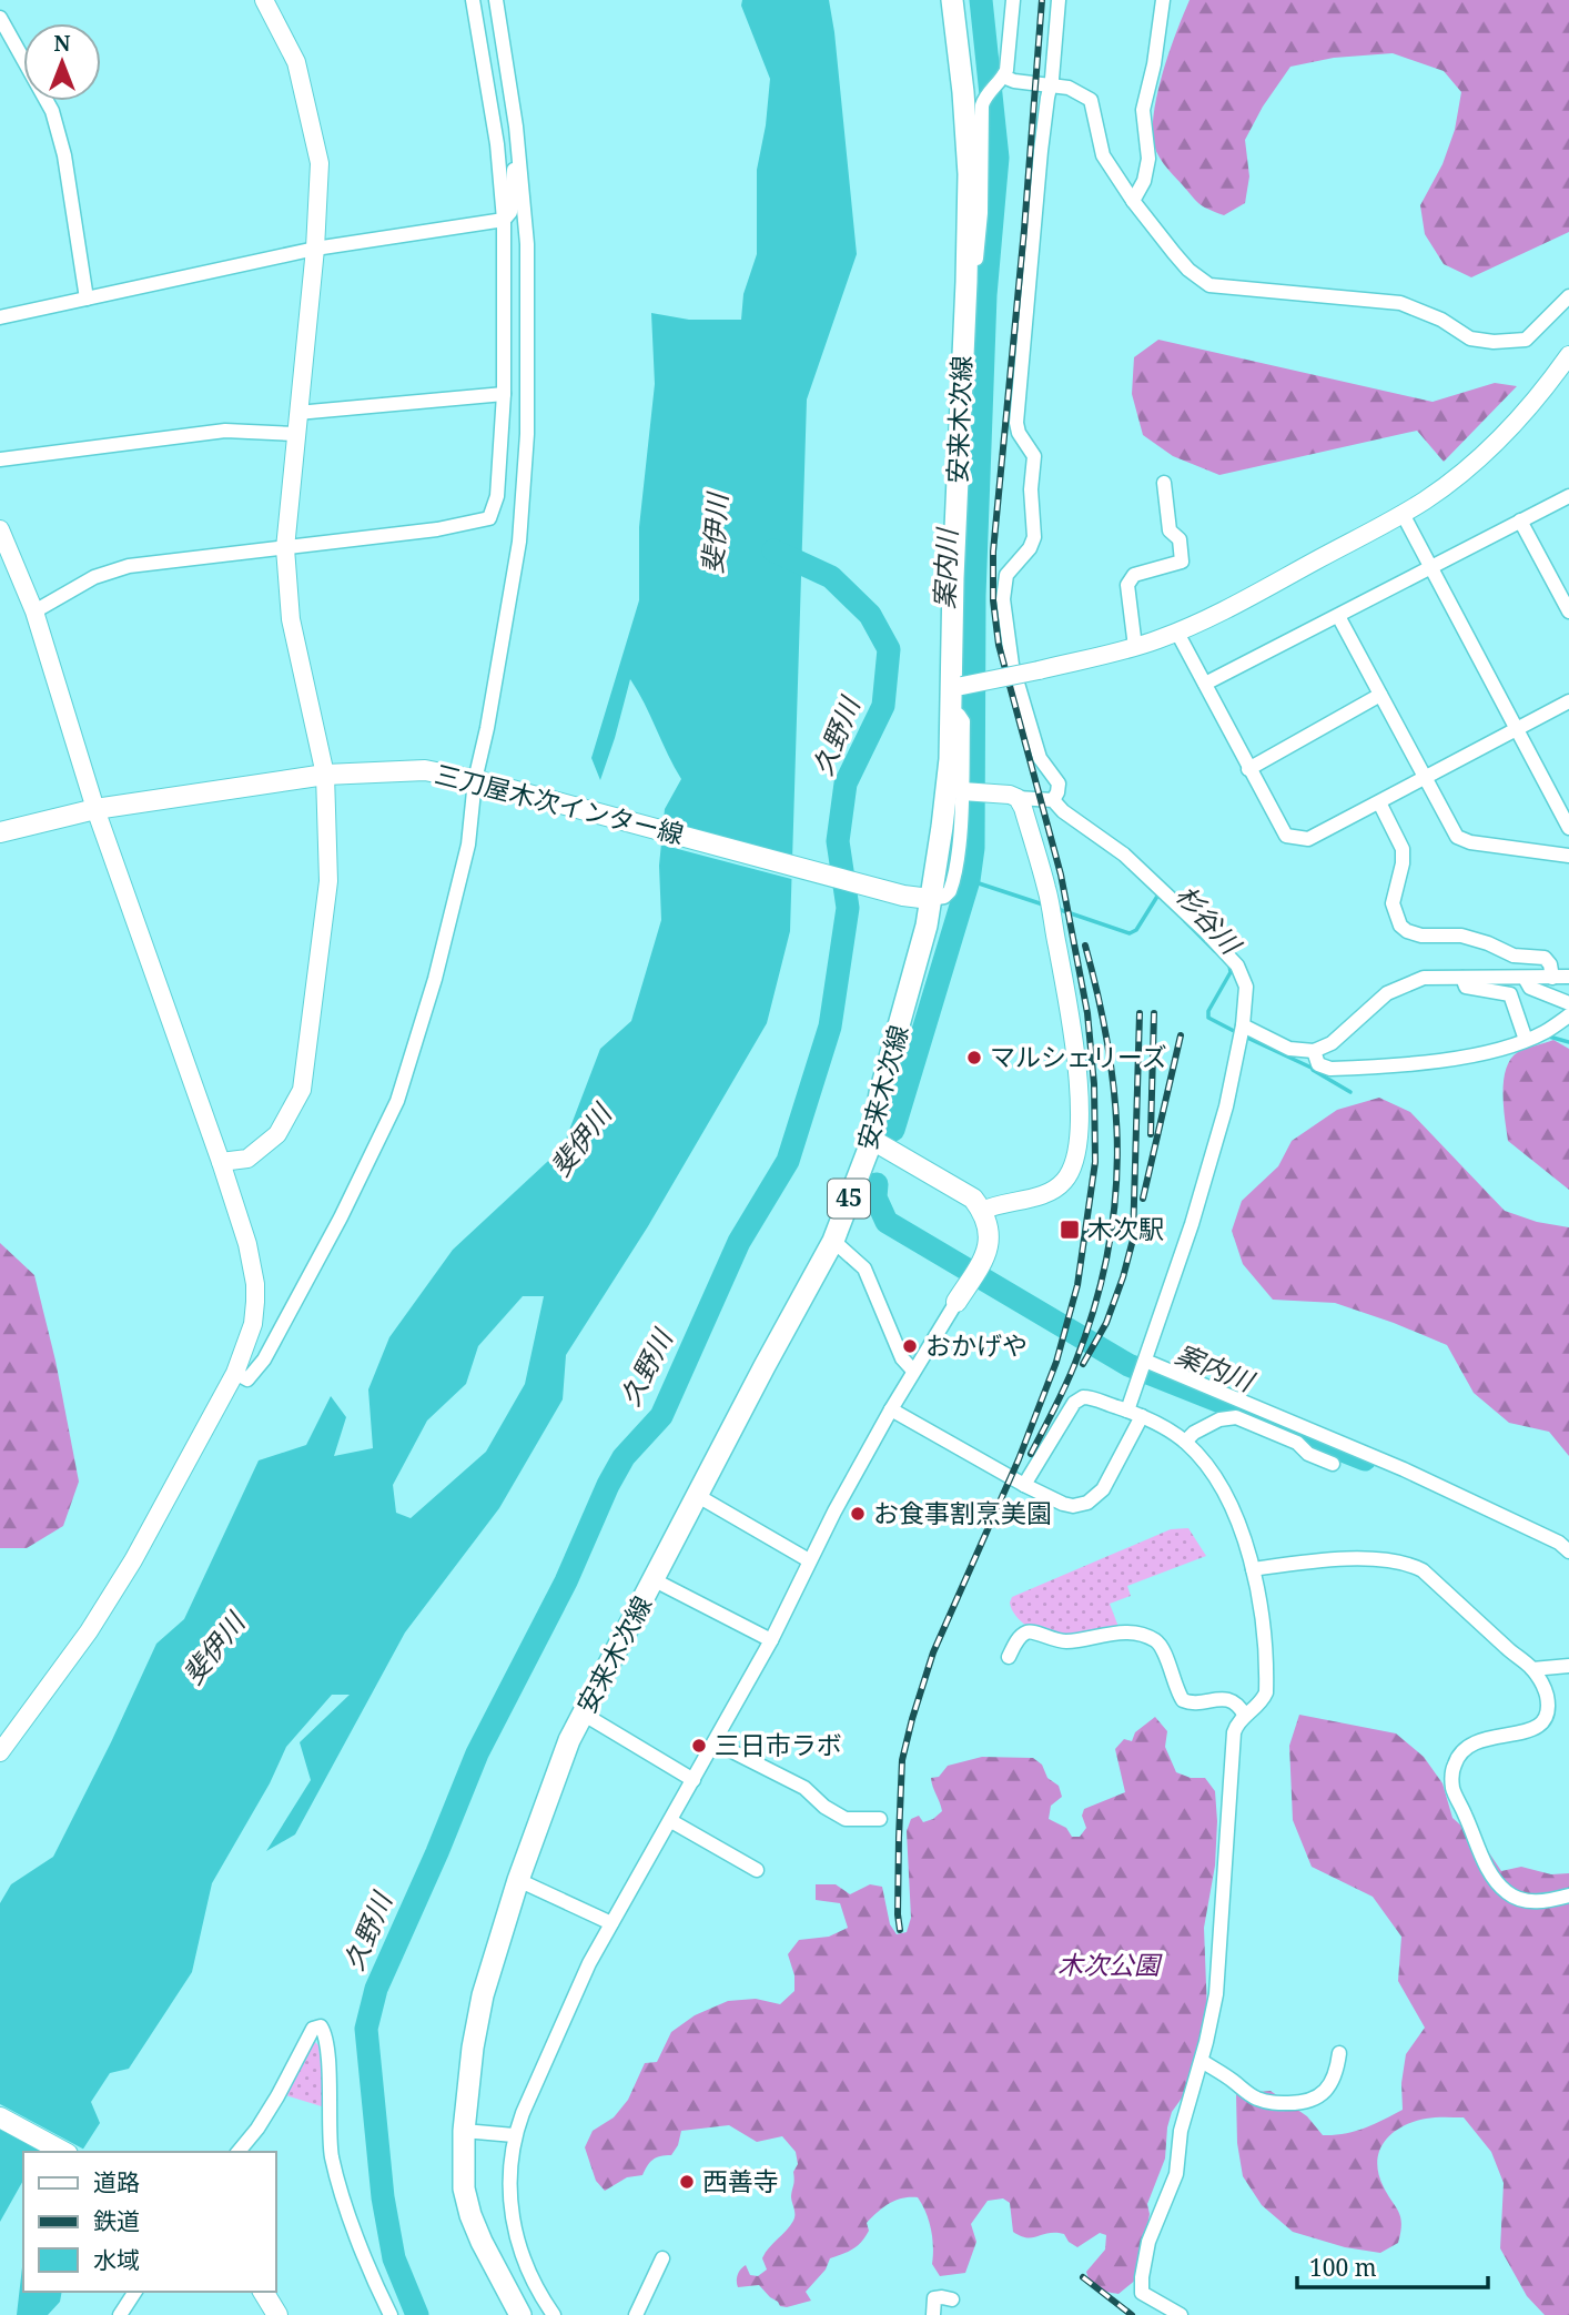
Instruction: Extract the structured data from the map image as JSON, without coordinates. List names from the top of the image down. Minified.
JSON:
{"streets":{"main road":["安来木次線","三刀屋木次インター線","45"]},"crossings":[["安来木次線","三刀屋木次インター線"]],"water":["斐伊川","案内川","久野川","杉谷川"],"parks":["木次公園"],"places":{"other":["マルシェリーズ","おかげや","お食事割烹美園","三日市ラボ","西善寺"],"transit":["木次駅"]},"legend":["道路","鉄道","水域"],"scale_bar":"100 m","north":"top"}
